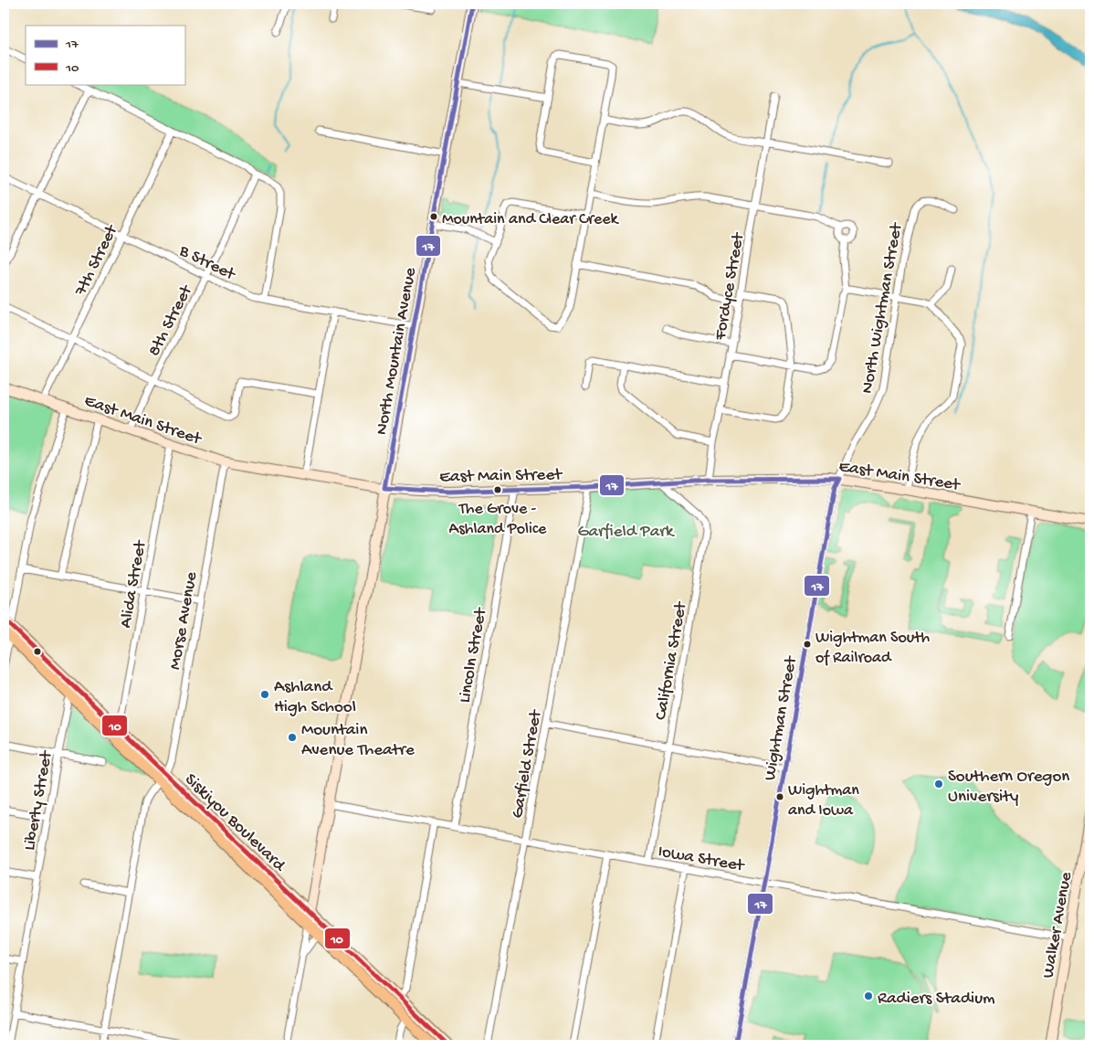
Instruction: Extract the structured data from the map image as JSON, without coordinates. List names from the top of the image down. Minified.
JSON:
{"streets":{"main road":["Siskiyou Boulevard"],"street":["7th Street","B Street","Fordyce Street","North Wightman Street","8th Street","North Mountain Avenue","East Main Street","Alida Street","Morse Avenue","Lincoln Street","California Street","Wightman Street","Garfield Street","Liberty Street","Iowa Street","Walker Avenue"]},"crossings":[["7th Street","B Street"],["7th Street","East Main Street"],["B Street","8th Street"],["B Street","North Mountain Avenue"],["Fordyce Street","East Main Street"],["North Wightman Street","East Main Street"],["North Wightman Street","Wightman Street"],["8th Street","East Main Street"],["North Mountain Avenue","East Main Street"],["North Mountain Avenue","Siskiyou Boulevard"],["North Mountain Avenue","Iowa Street"],["East Main Street","Alida Street"],["East Main Street","Morse Avenue"],["East Main Street","Lincoln Street"],["East Main Street","California Street"],["East Main Street","Wightman Street"],["East Main Street","Garfield Street"],["Alida Street","Siskiyou Boulevard"],["Morse Avenue","Siskiyou Boulevard"],["Lincoln Street","Iowa Street"],["California Street","Iowa Street"],["Wightman Street","Iowa Street"],["Garfield Street","Iowa Street"],["Liberty Street","Siskiyou Boulevard"],["Iowa Street","Walker Avenue"]],"parks":["Garfield Park"],"places":["Mountain and Clear Creek","The Grove - Ashland Police","Wightman South of Railroad","Ashland High School","Mountain Avenue Theatre","Southern Oregon University","Wightman and Iowa","Radiers Stadium"],"lines":["transit line 17","transit line 10"],"legend":["17","10"]}
